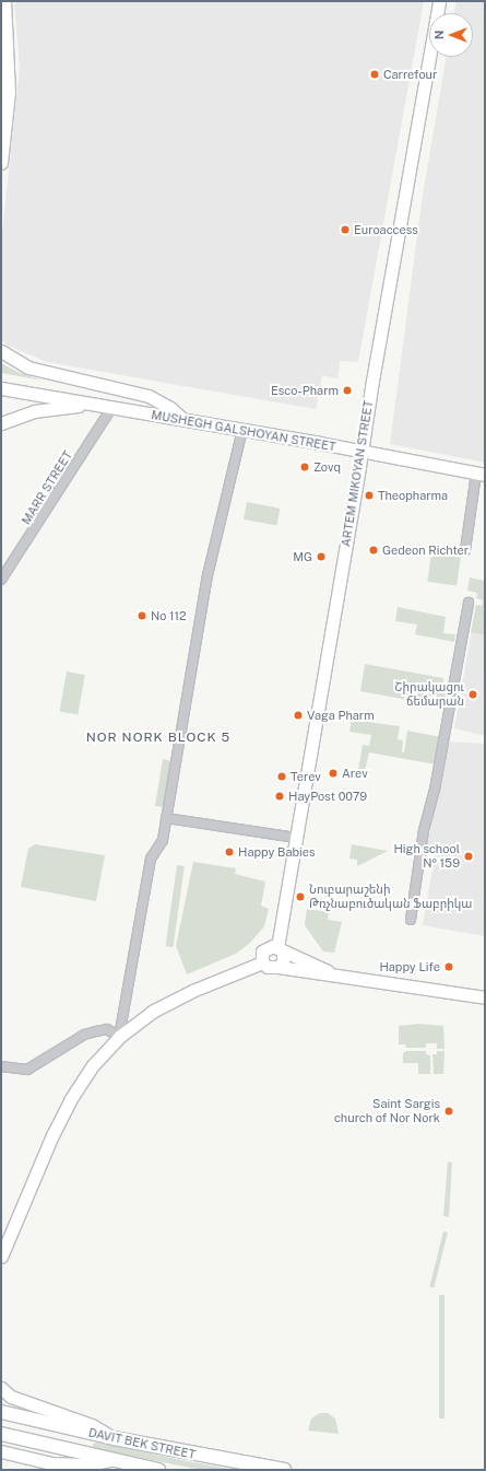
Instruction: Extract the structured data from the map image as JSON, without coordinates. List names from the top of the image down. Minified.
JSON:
{"streets":{"main road":["MUSHEGH GALSHOYAN STREET","ARTEM MIKOYAN STREET","DAVIT BEK STREET"],"street":["MARR STREET"]},"crossings":[["MUSHEGH GALSHOYAN STREET","ARTEM MIKOYAN STREET"],["MUSHEGH GALSHOYAN STREET","MARR STREET"]],"districts":["NOR NORK BLOCK 5"],"places":["Carrefour","Euroaccess","Esco-Pharm","Zovq","Theopharma","Gedeon Richter","MG","No 112","Շիրակացու ճեմարան","Vaga Pharm","Arev","Terev","HayPost 0079","Happy Babies","High school № 159","Նուբարաշենի Թռչնաբուծական Ֆաբրիկա","Happy Life","Saint Sargis church of Nor Nork"],"north":"left"}
